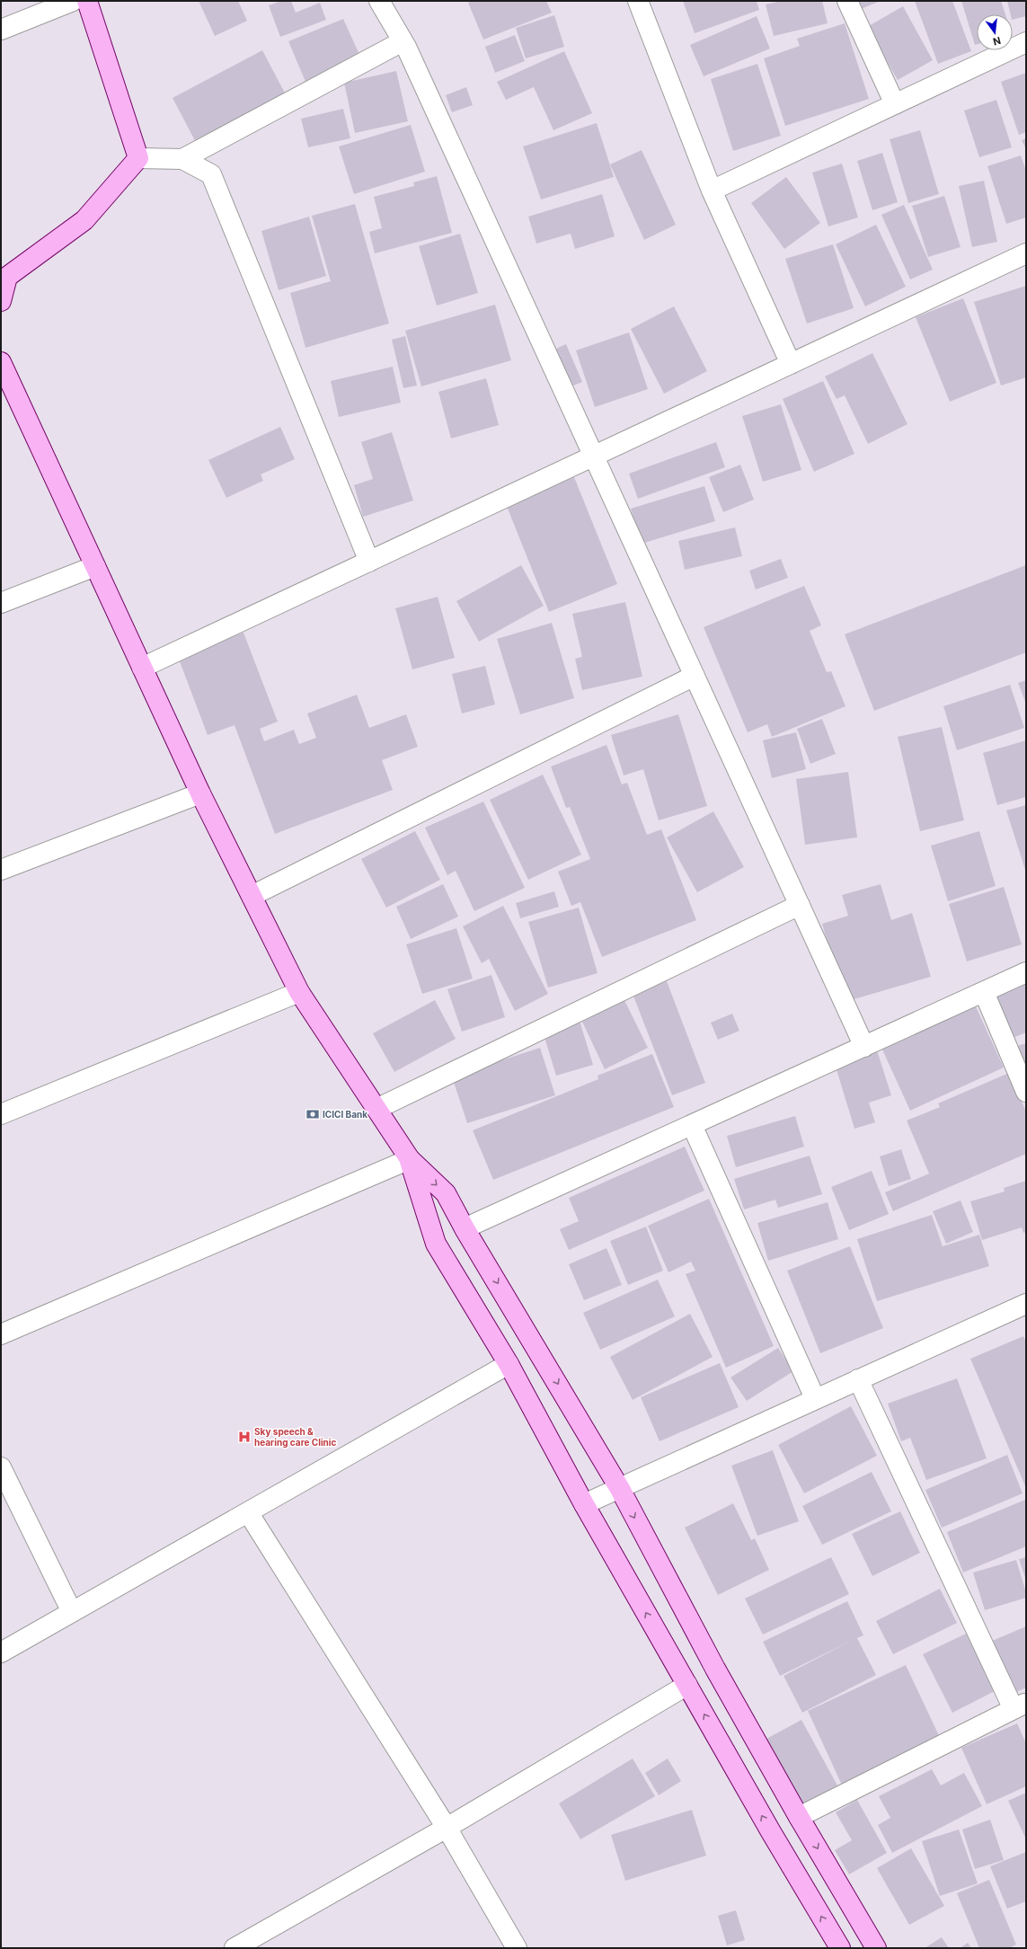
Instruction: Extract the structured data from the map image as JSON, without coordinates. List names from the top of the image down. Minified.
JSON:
{"places":{"bank":["ICICI Bank"],"hospital":["Sky speech & hearing care Clinic"]},"north":"bottom"}
